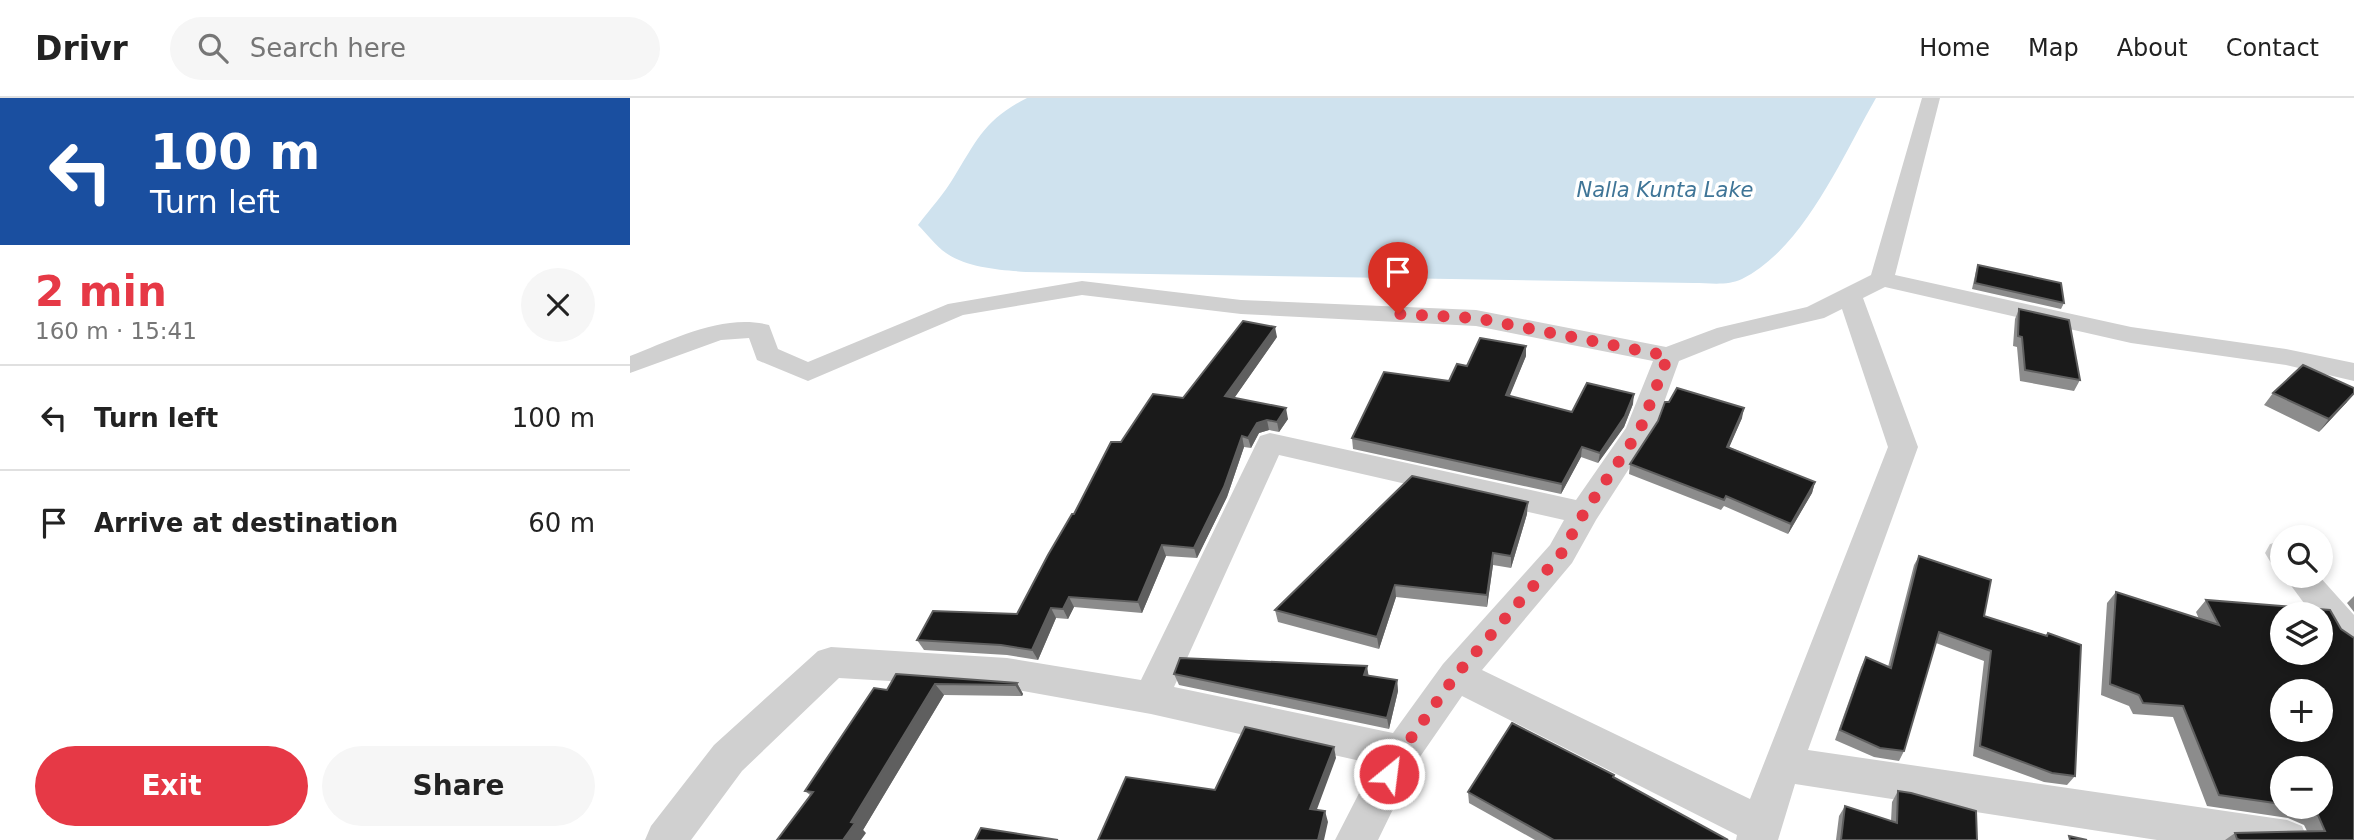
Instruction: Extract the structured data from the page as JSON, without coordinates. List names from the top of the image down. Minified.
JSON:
{"water":["Nalla Kunta Lake"],"page":{"header":"Drivr","search":"Search here","nav":["Home","Map","About","Contact"],"turn":["100 m","Turn left"],"heading":["2 min","160 m · 15:41"],"list":[{"name":"Turn left","value":"100 m"},{"name":"Arrive at destination","value":"60 m"}],"map_buttons":["+","−"],"buttons":["Exit","Share"]}}
